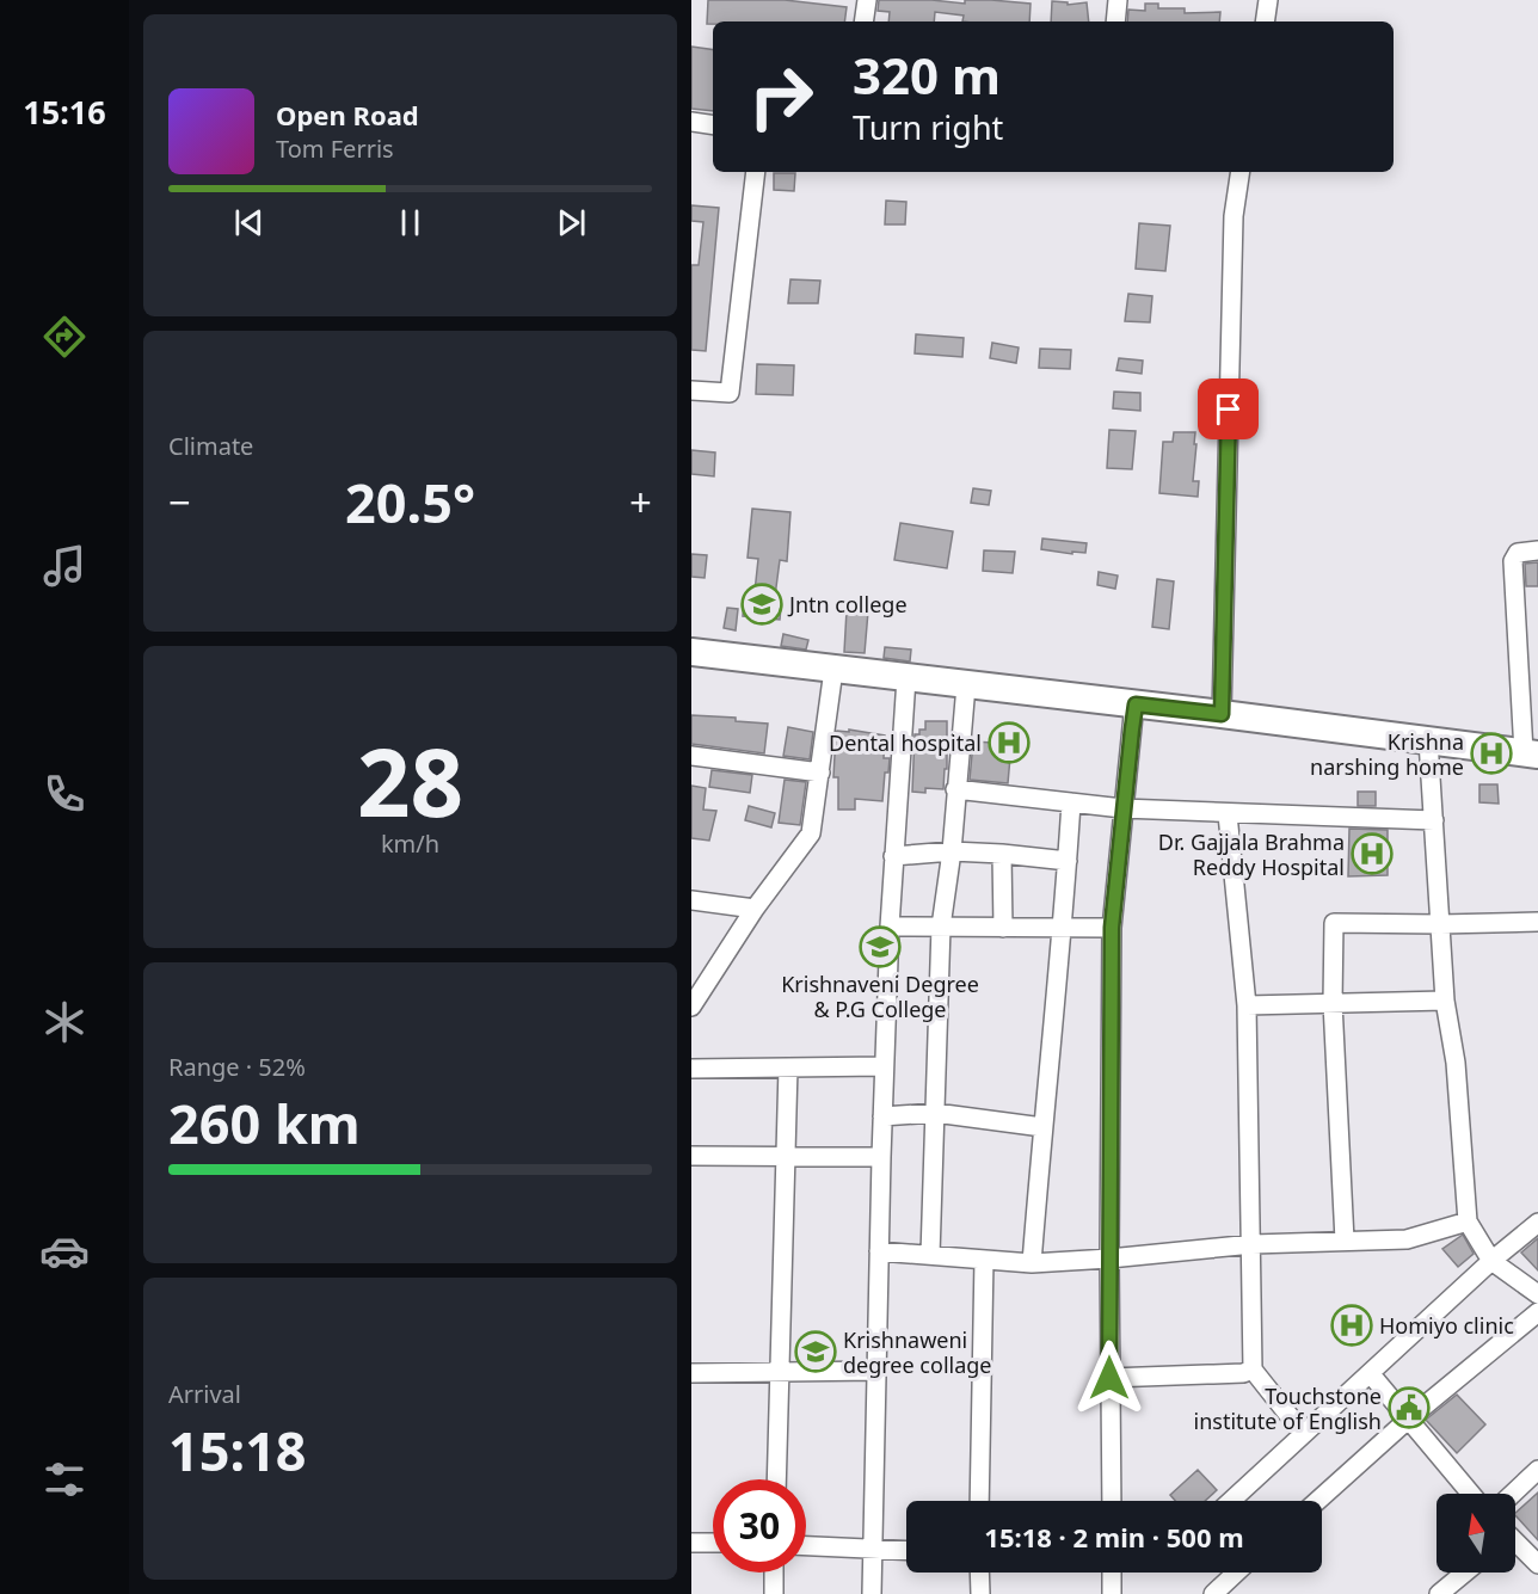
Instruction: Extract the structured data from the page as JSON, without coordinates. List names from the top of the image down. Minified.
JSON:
{"places":{"school or university":["Jntn college","Krishnaveni Degree & P.G College","Krishnaweni degree collage"],"hospital":["Dental hospital","Krishna narshing home","Dr. Gajjala Brahma Reddy Hospital","Homiyo clinic"],"public building":["Touchstone institute of English"]},"north":"top","page":{"tabs":"15:16","turn":["320 m","Turn right"],"song":["Open Road","Tom Ferris"],"tile":["Climate",["28","km/h"],["Range · 52%","260 km"],["Arrival","15:18"]],"heat":["−","20.5°","+"],"limit":"30","trip":"15:18 · 2 min · 500 m"}}
